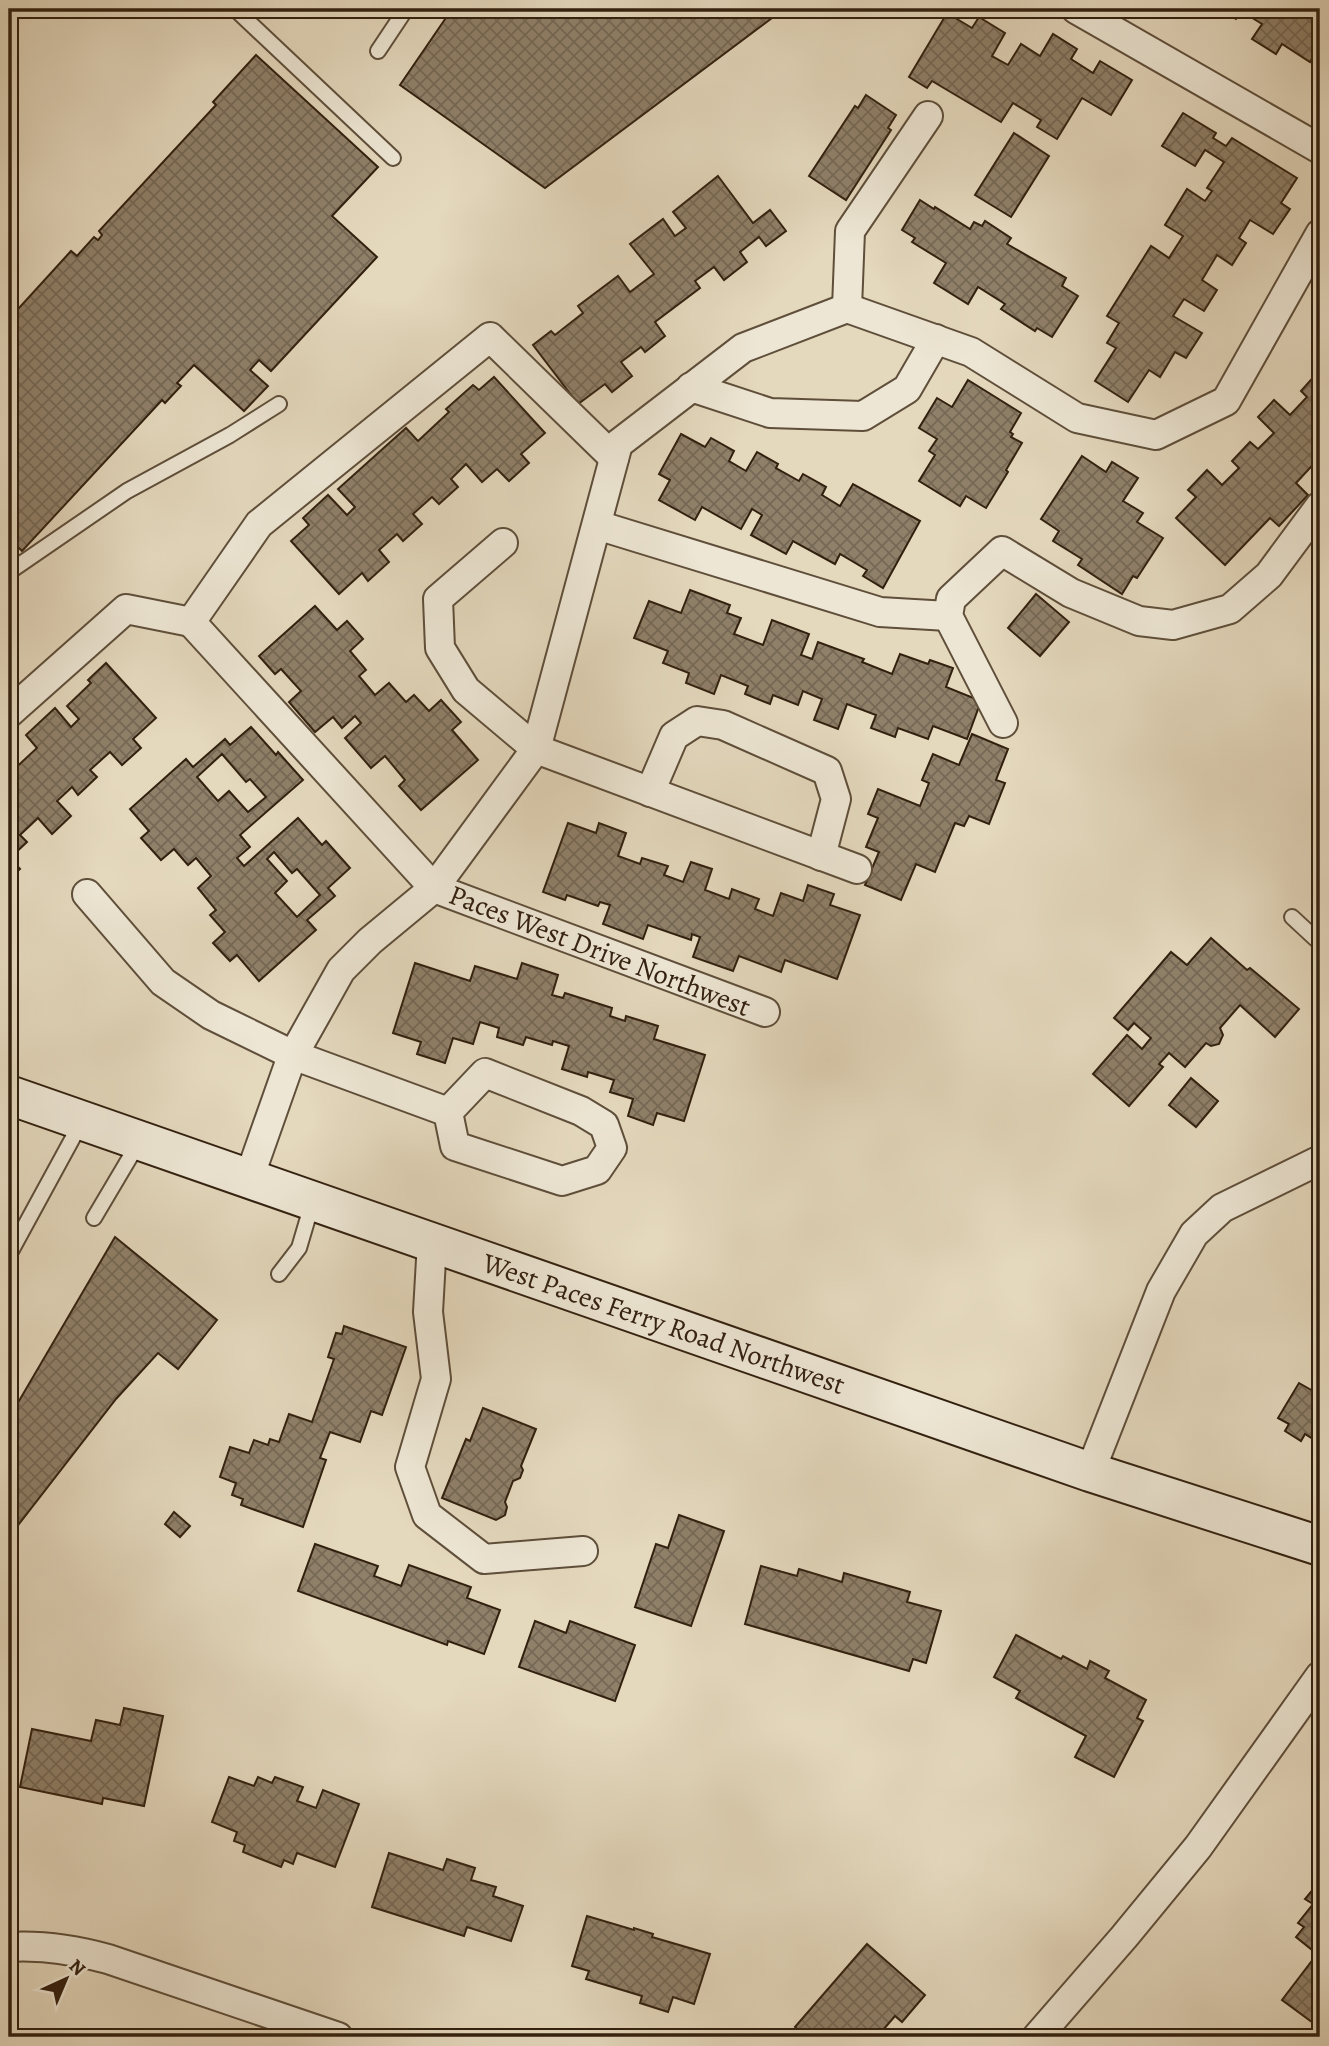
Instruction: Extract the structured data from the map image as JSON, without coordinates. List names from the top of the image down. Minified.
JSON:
{"streets":{"main road":["West Paces Ferry Road Northwest"],"street":["Paces West Drive Northwest"]},"crossings":[["Paces West Drive Northwest","West Paces Ferry Road Northwest"]],"north":"top right"}
